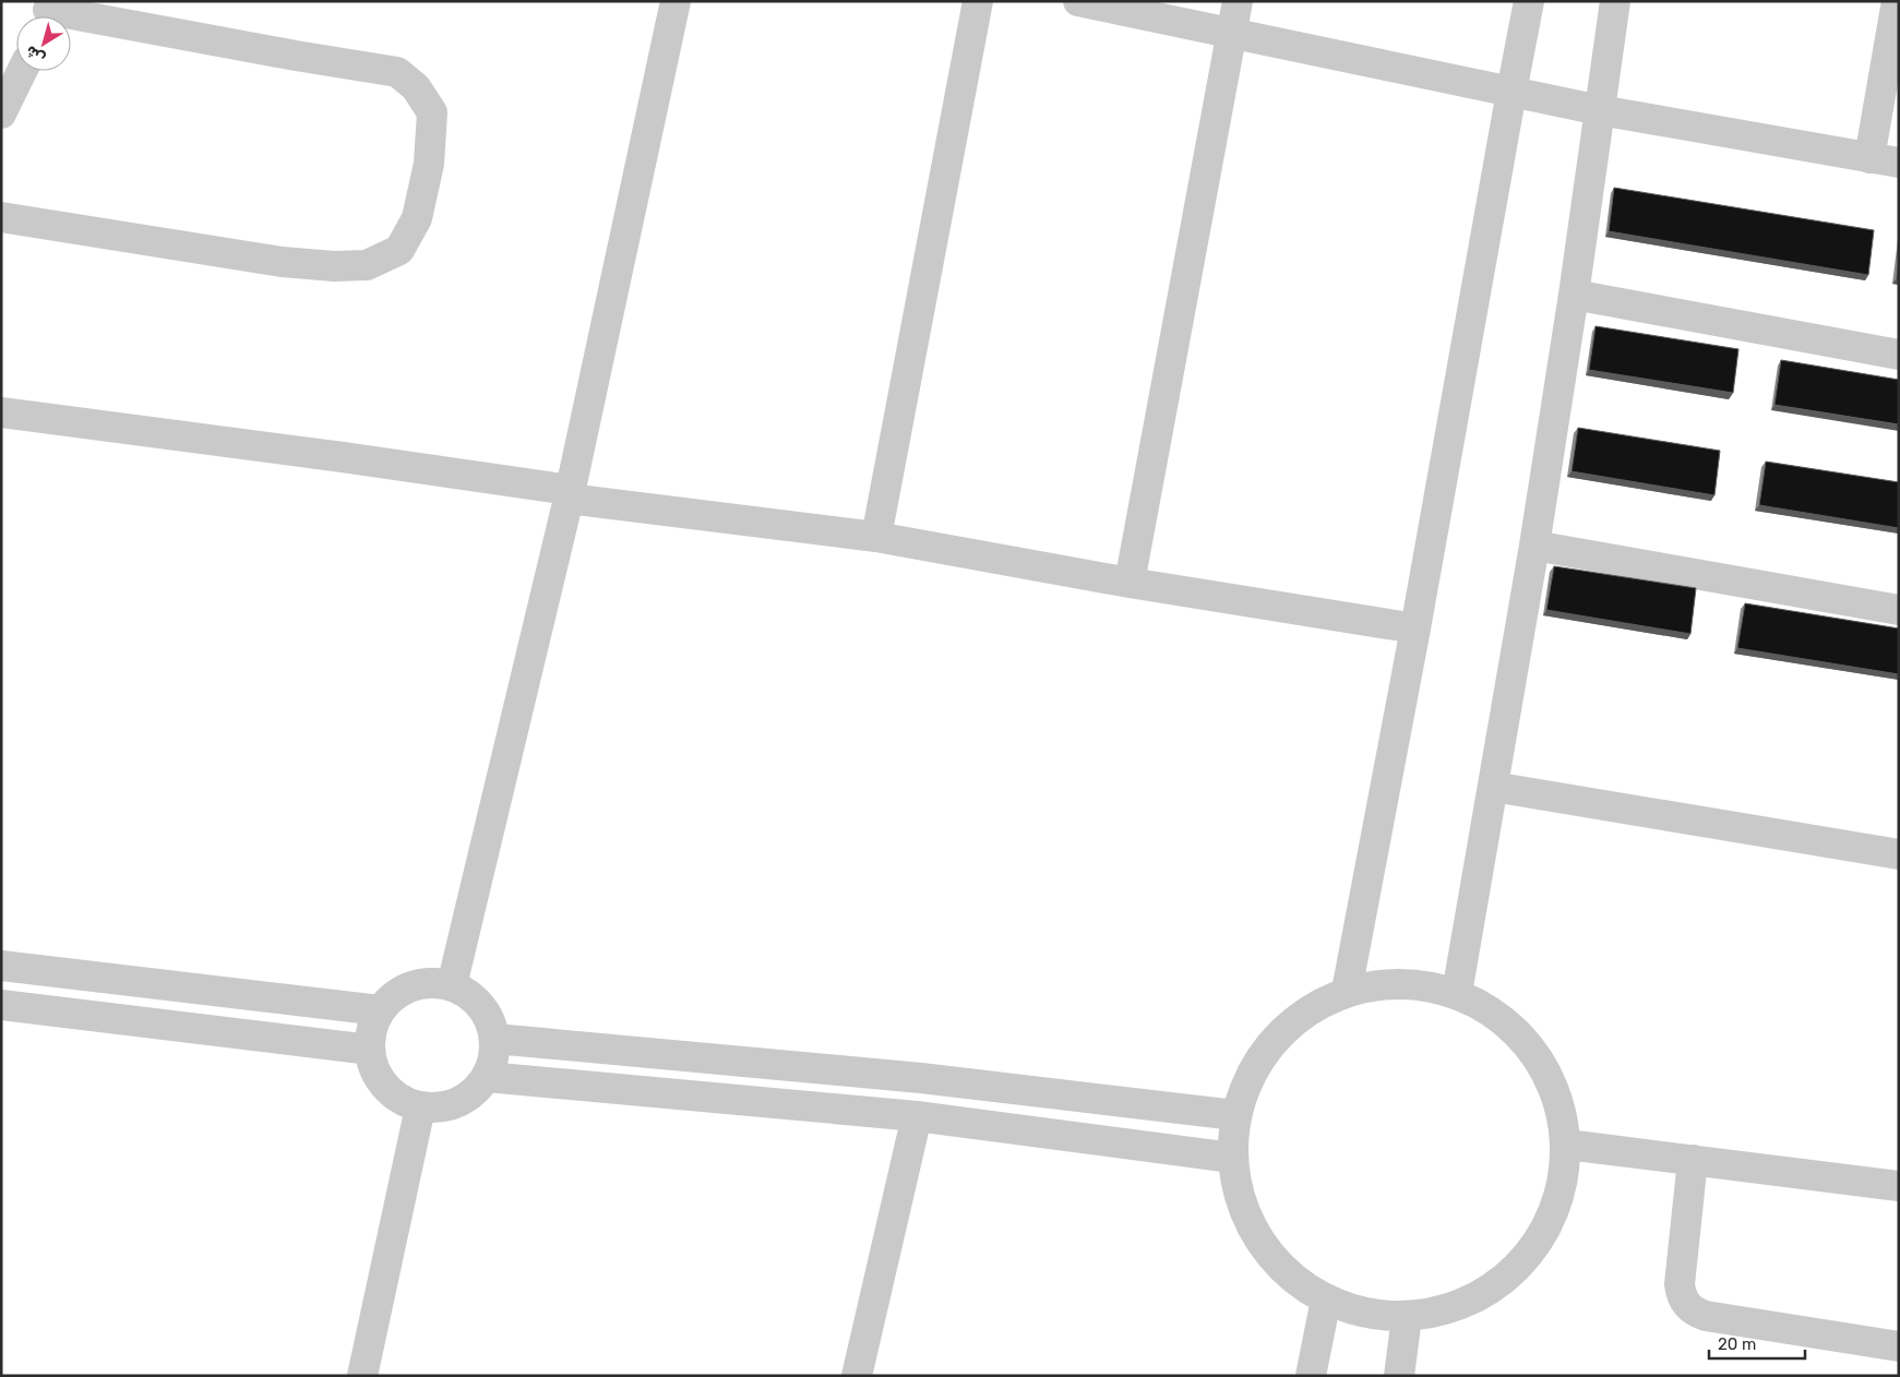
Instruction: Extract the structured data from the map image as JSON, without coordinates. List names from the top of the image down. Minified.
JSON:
{"scale_bar":"20 m","north":"bottom left"}
